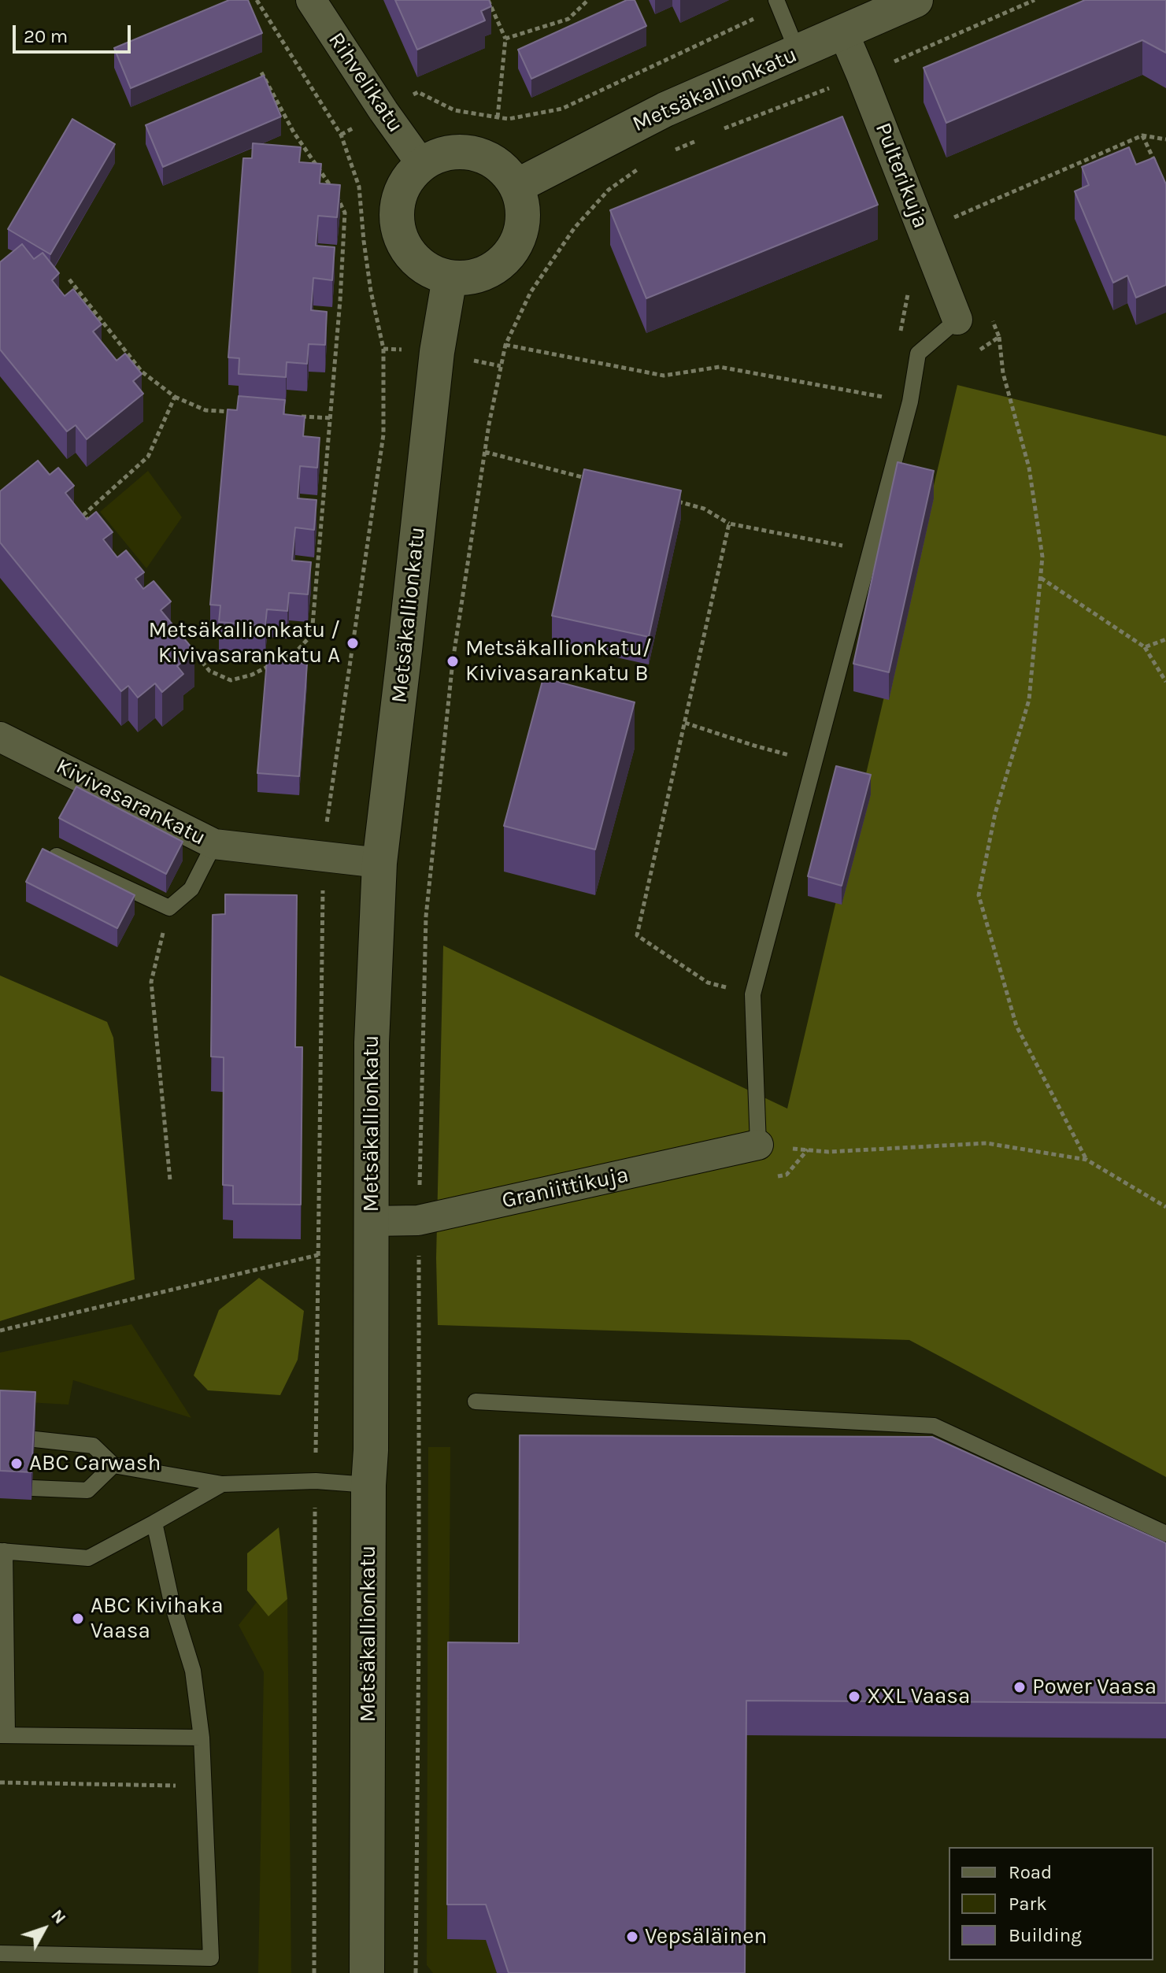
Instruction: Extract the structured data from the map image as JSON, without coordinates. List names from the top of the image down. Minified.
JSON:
{"streets":{"street":["Rihvelikatu","Metsäkallionkatu","Pulterikuja","Kivivasarankatu","Graniittikuja"]},"crossings":[["Rihvelikatu","Metsäkallionkatu"],["Metsäkallionkatu","Pulterikuja"],["Metsäkallionkatu","Kivivasarankatu"],["Metsäkallionkatu","Graniittikuja"]],"places":["Metsäkallionkatu / Kivivasarankatu A","Metsäkallionkatu/ Kivivasarankatu B","ABC Carwash","ABC Kivihaka Vaasa","Power Vaasa","XXL Vaasa","Vepsäläinen"],"legend":["Road","Park","Building"],"scale_bar":"20 m","north":"top right"}
